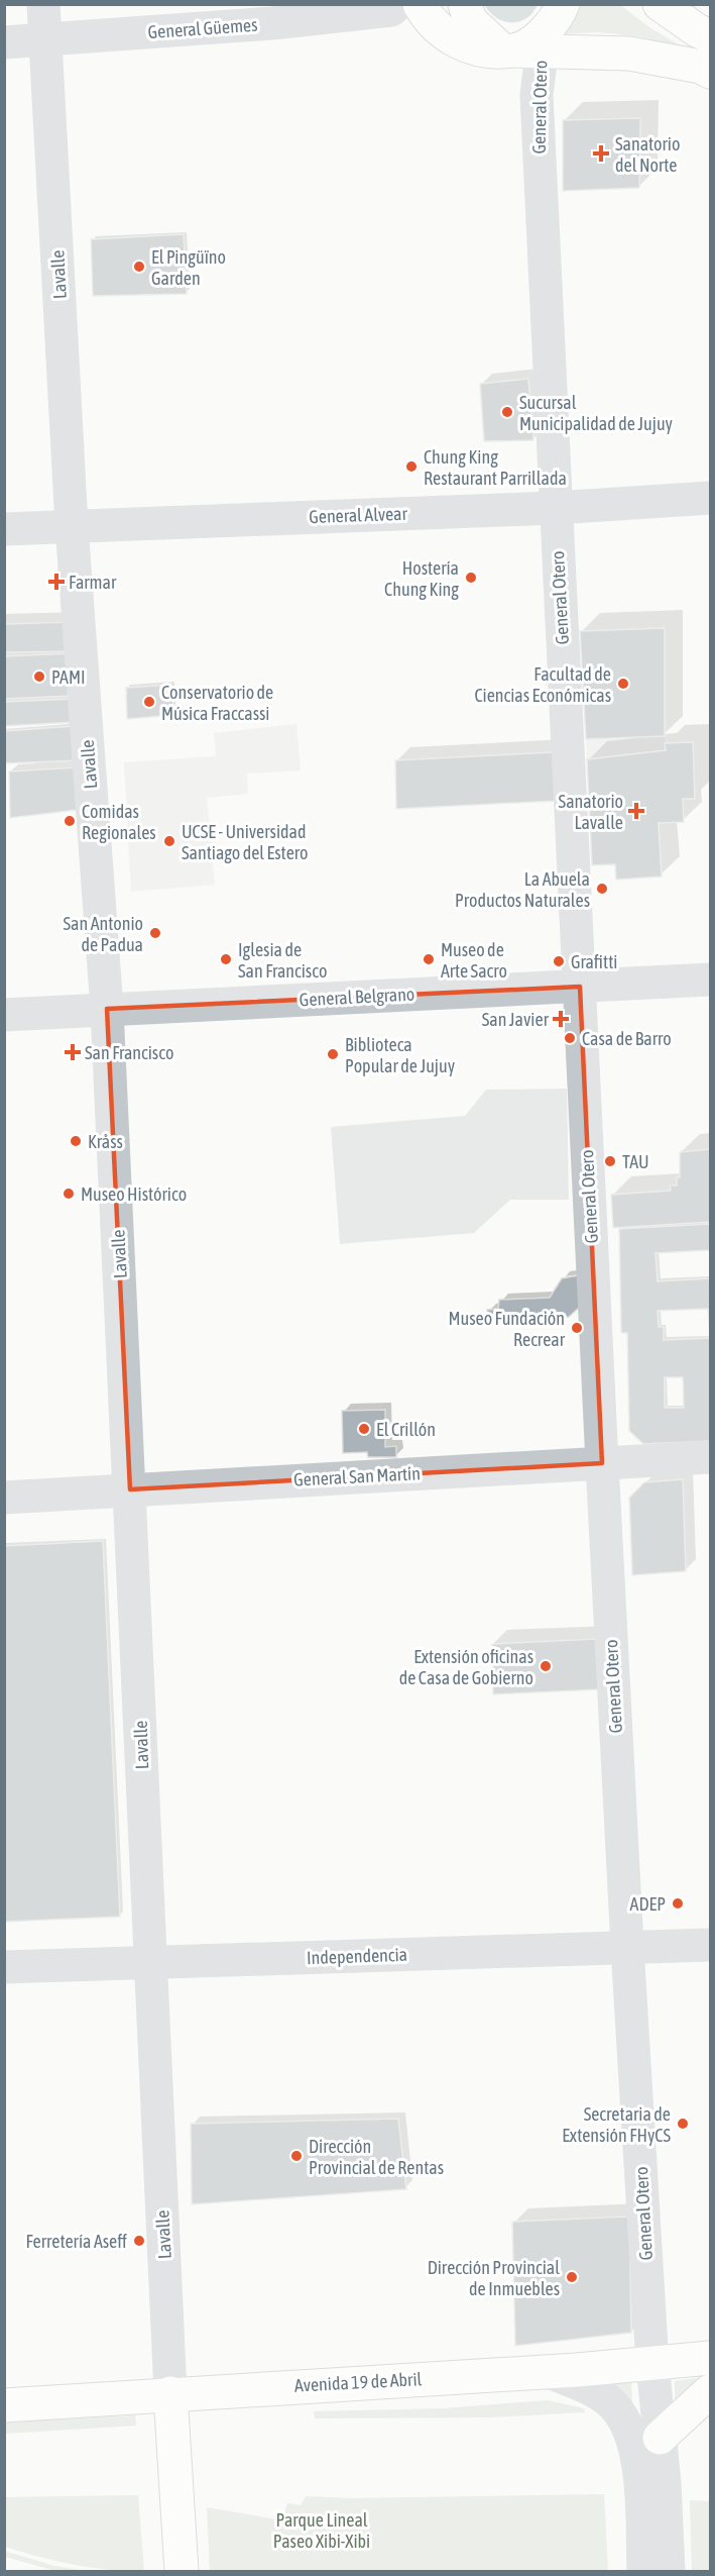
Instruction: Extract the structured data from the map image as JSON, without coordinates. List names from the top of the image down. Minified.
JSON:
{"streets":{"main road":["Lavalle","Avenida 19 de Abril"],"street":["General Güemes","General Otero","General Alvear","General Belgrano","General San Martín","Independencia"]},"crossings":[["General Güemes","Lavalle"],["General Otero","General Alvear"],["General Otero","General Belgrano"],["General Otero","General San Martín"],["General Otero","Independencia"],["General Otero","Avenida 19 de Abril"],["Lavalle","General Alvear"],["Lavalle","General Belgrano"],["Lavalle","General San Martín"],["Lavalle","Independencia"],["Lavalle","Avenida 19 de Abril"]],"parks":["Parque Lineal Paseo Xibi-Xibi"],"places":{"health":["Sanatorio del Norte","Farmar","Sanatorio Lavalle","San Javier","San Francisco"],"other":["El Pingüïno Garden","Sucursal Municipalidad de Jujuy","Chung King Restaurant Parrillada","Hostería Chung King","PAMI","Facultad de Ciencias Económicas","Conservatorio de Música Fraccassi","Comidas Regionales","UCSE - Universidad Santiago del Estero","La Abuela Productos Naturales","San Antonio de Padua","Iglesia de San Francisco","Museo de Arte Sacro","Grafitti","Casa de Barro","Biblioteca Popular de Jujuy","Kråss","TAU","Museo Histórico","Museo Fundación Recrear","El Crillón","Extensión oficinas de Casa de Gobierno","ADEP","Secretaria de Extensión FHyCS","Dirección Provincial de Rentas","Ferretería Aseff","Dirección Provincial de Inmuebles"]}}
